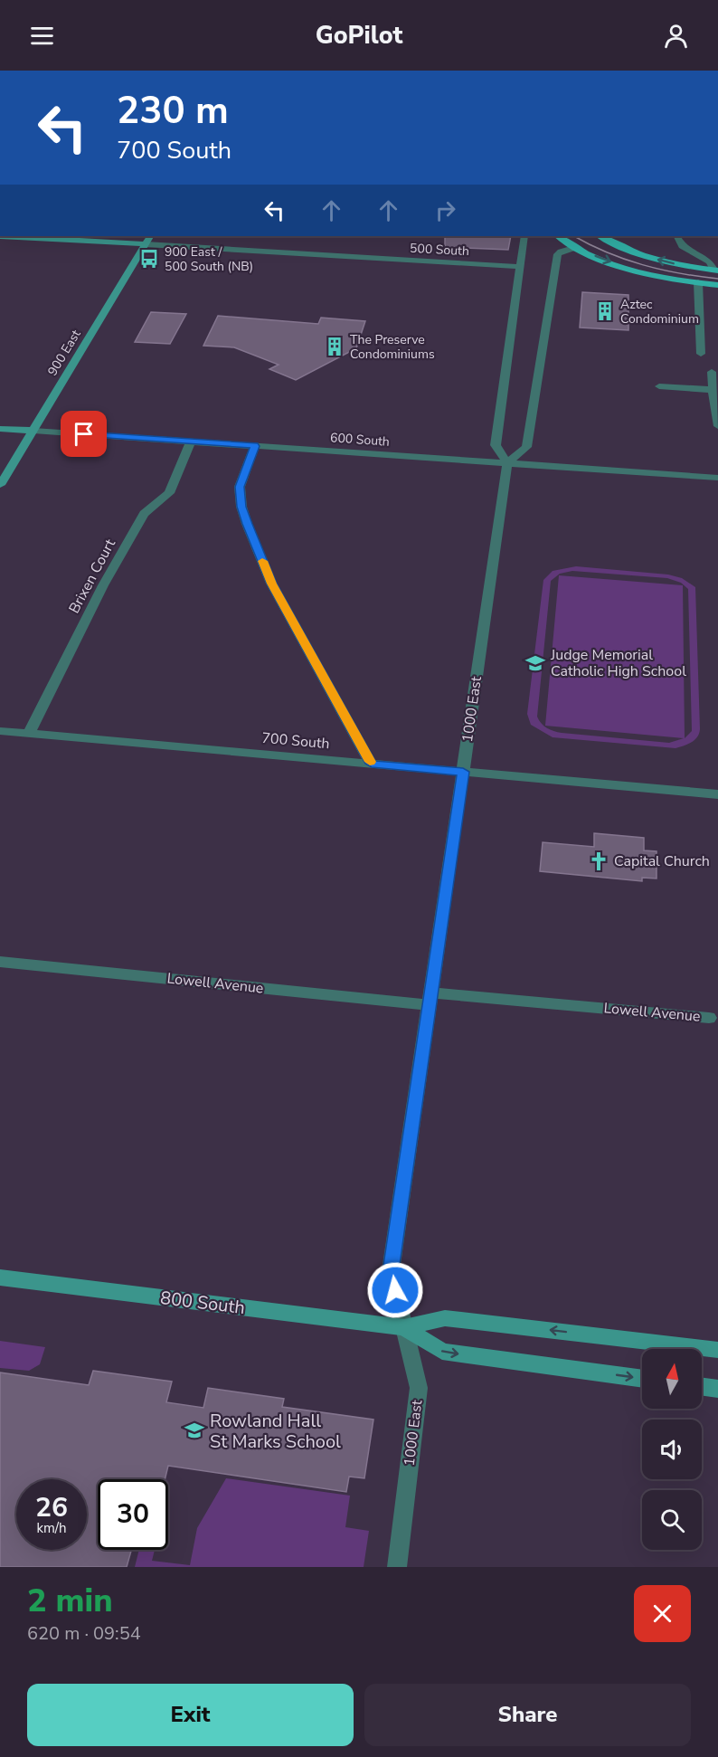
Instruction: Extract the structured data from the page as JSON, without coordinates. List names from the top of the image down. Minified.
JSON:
{"streets":{"street":["500 South","900 East","600 South","Brixen Court","1000 East","700 South","Lowell Avenue","800 South"]},"crossings":[["500 South","900 East"],["900 East","600 South"],["600 South","Brixen Court"],["600 South","1000 East"],["Brixen Court","700 South"],["1000 East","700 South"],["1000 East","Lowell Avenue"],["1000 East","800 South"]],"places":{"bus stop":["900 East / 500 South (NB)"],"building":["Aztec Condominium","The Preserve Condominiums"],"school or university":["Judge Memorial Catholic High School","Rowland Hall St Marks School"],"church":["Capital Church"]},"north":"top","page":{"header":"GoPilot","turn":["230 m","700 South"],"speed":"26 km/h","limit":"30","heading":["2 min","620 m · 09:54"],"buttons":["Exit","Share"]}}
